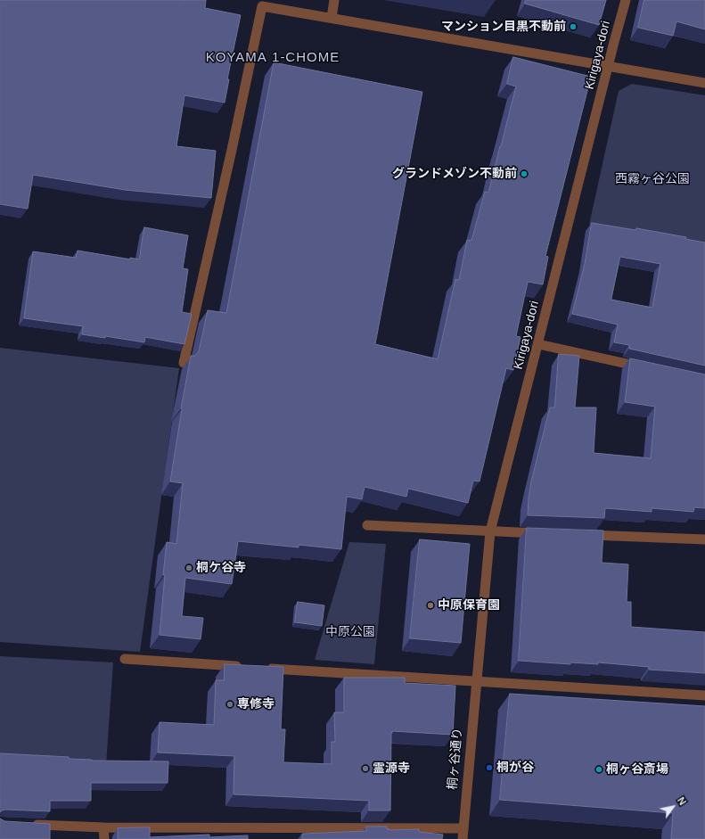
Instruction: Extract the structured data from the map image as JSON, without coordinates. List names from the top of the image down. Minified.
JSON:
{"streets":{"street":["Kirigaya-dori","桐ヶ谷通り"]},"crossings":[["Kirigaya-dori","桐ヶ谷通り"]],"districts":["KOYAMA 1-CHOME"],"parks":["西霧ヶ谷公園","中原公園"],"places":["マンション目黒不動前","グランドメゾン不動前","桐ケ谷寺","中原保育園","専修寺","桐が谷","霊源寺","桐ヶ谷斎場"],"north":"top right"}
